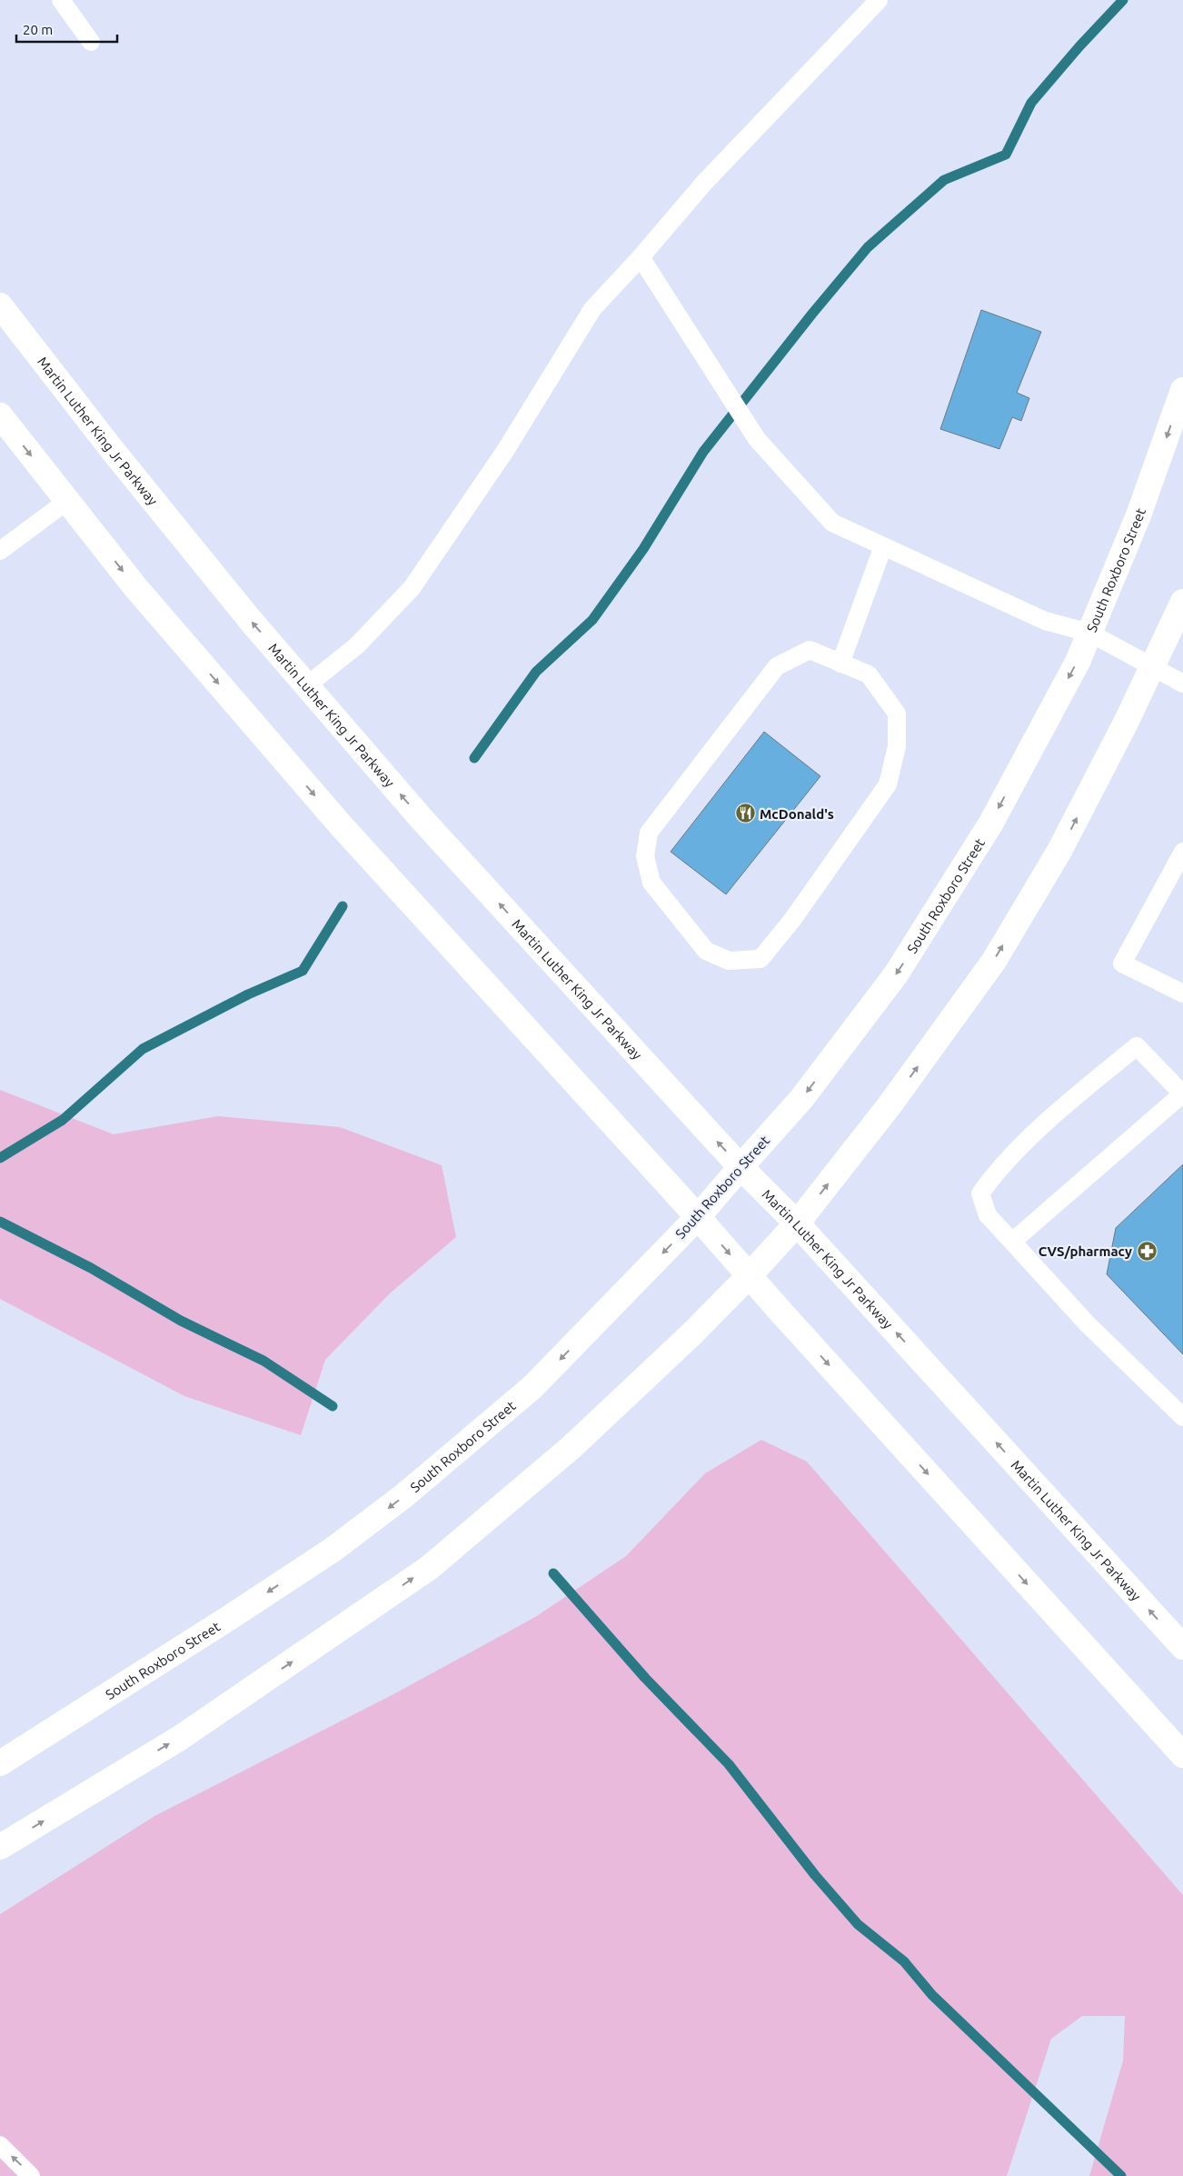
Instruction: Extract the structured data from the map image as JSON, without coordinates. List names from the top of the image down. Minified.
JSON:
{"streets":{"street":["Martin Luther King Jr Parkway","South Roxboro Street"]},"crossings":[["Martin Luther King Jr Parkway","South Roxboro Street"]],"places":{"restaurant":["McDonald's"],"pharmacy":["CVS/pharmacy"]},"scale_bar":"20 m"}
